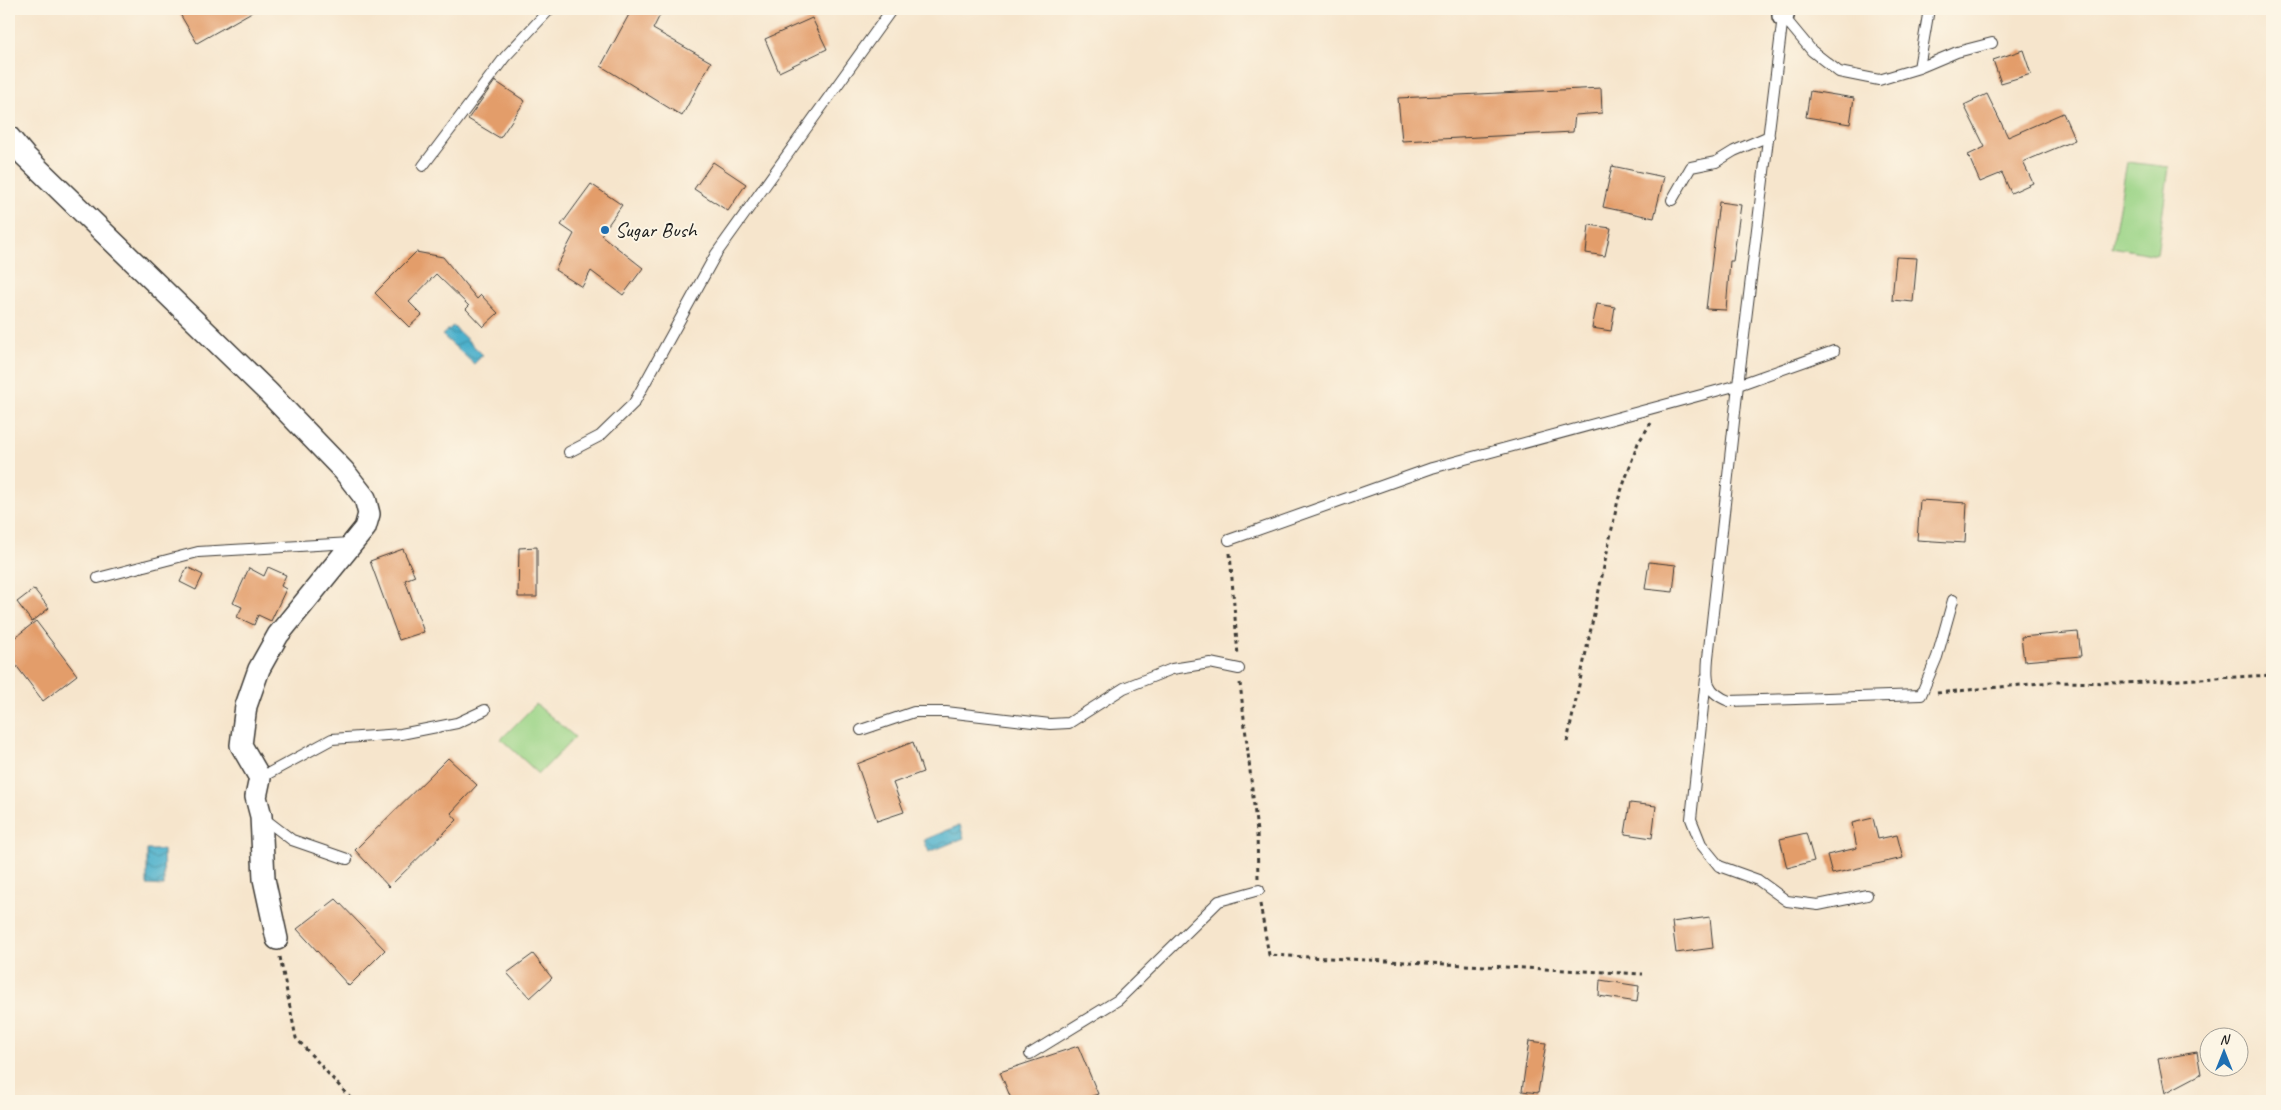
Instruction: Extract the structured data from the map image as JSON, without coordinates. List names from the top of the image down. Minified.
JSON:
{"places":["Sugar Bush"],"north":"top"}
